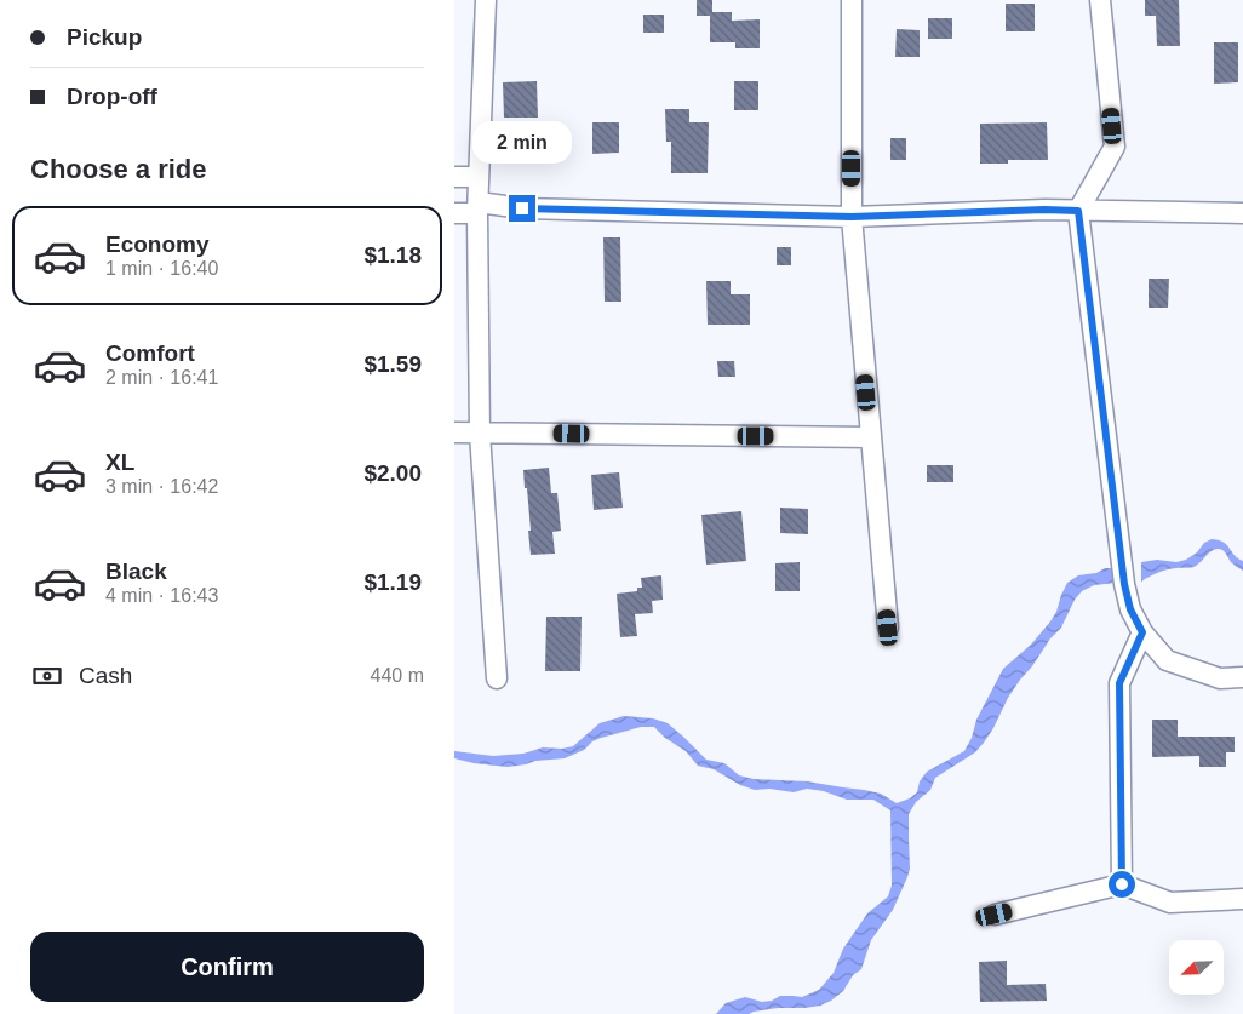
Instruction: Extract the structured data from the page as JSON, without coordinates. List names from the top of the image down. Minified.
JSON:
{"north":"bottom left","page":{"banner":["Pickup","Drop-off"],"bubble":"2 min","heading":"Choose a ride","list":[{"name":"Economy","note":"1 min · 16:40","value":"$1.18"},{"name":"Comfort","note":"2 min · 16:41","value":"$1.59"},{"name":"XL","note":"3 min · 16:42","value":"$2.00"},{"name":"Black","note":"4 min · 16:43","value":"$1.19"}],"pay":["Cash","440 m"],"buttons":"Confirm"}}
